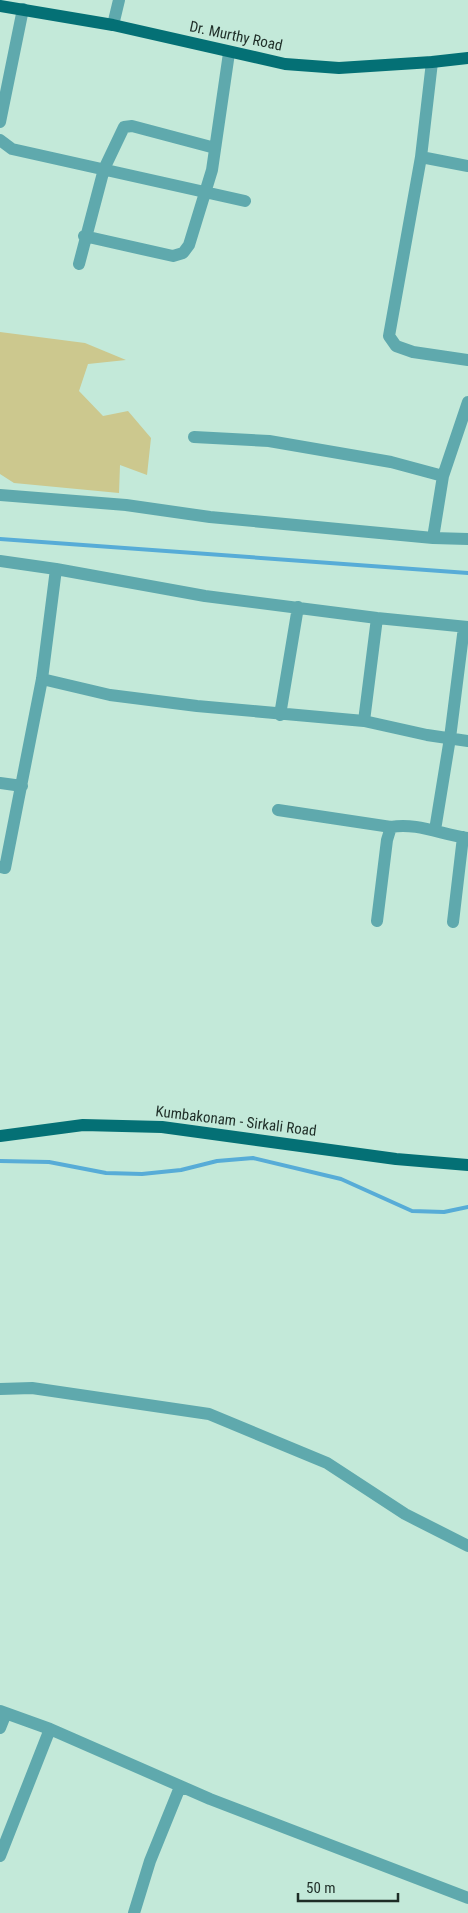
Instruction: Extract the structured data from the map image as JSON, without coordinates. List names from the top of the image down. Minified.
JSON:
{"streets":{"main road":["Dr. Murthy Road","Kumbakonam - Sirkali Road"]},"scale_bar":"50 m"}
